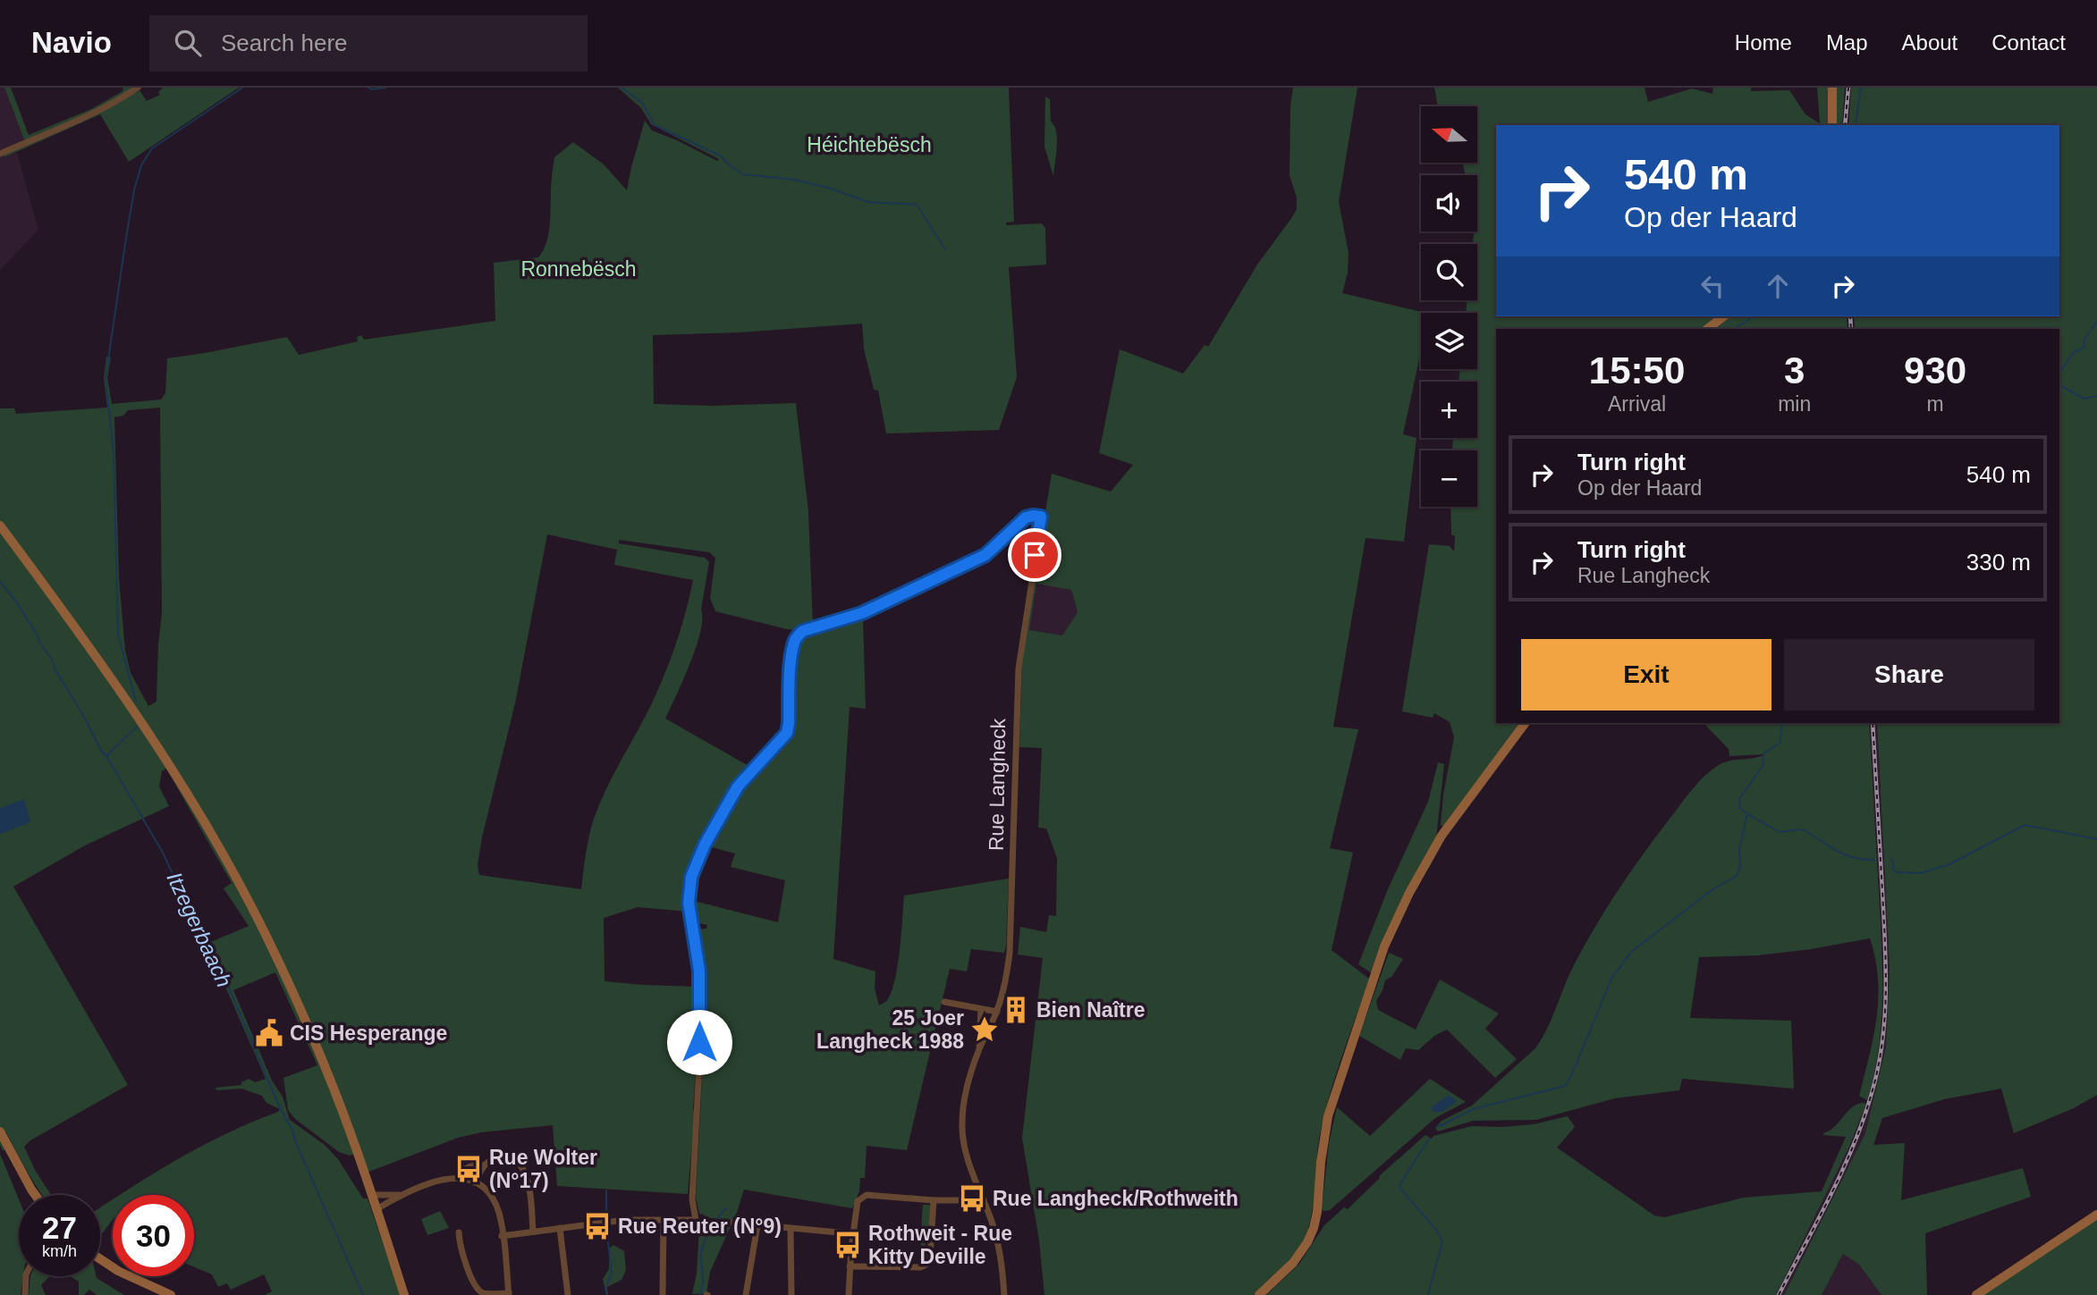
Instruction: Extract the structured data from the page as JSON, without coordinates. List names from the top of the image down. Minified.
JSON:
{"streets":{"street":["Rue Langheck"]},"water":["Itzegerbaach"],"parks":["Héichtebësch","Ronnebësch"],"places":{"building":["Bien Naître"],"place":["25 Joer Langheck 1988"],"public building":["CIS Hesperange"],"bus stop":["Rue Wolter (N°17)","Rue Langheck/Rothweith","Rue Reuter (N°9)","Rothweit - Rue Kitty Deville"]},"north":"left","page":{"header":"Navio","search":"Search here","nav":["Home","Map","About","Contact"],"map_buttons":["+","−"],"turn":["540 m","Op der Haard"],"eta":["15:50","Arrival","3","min","930","m"],"list":[{"name":"Turn right","note":"Op der Haard","value":"540 m"},{"name":"Turn right","note":"Rue Langheck","value":"330 m"}],"buttons":["Exit","Share"],"speed":"27 km/h","limit":"30"}}
